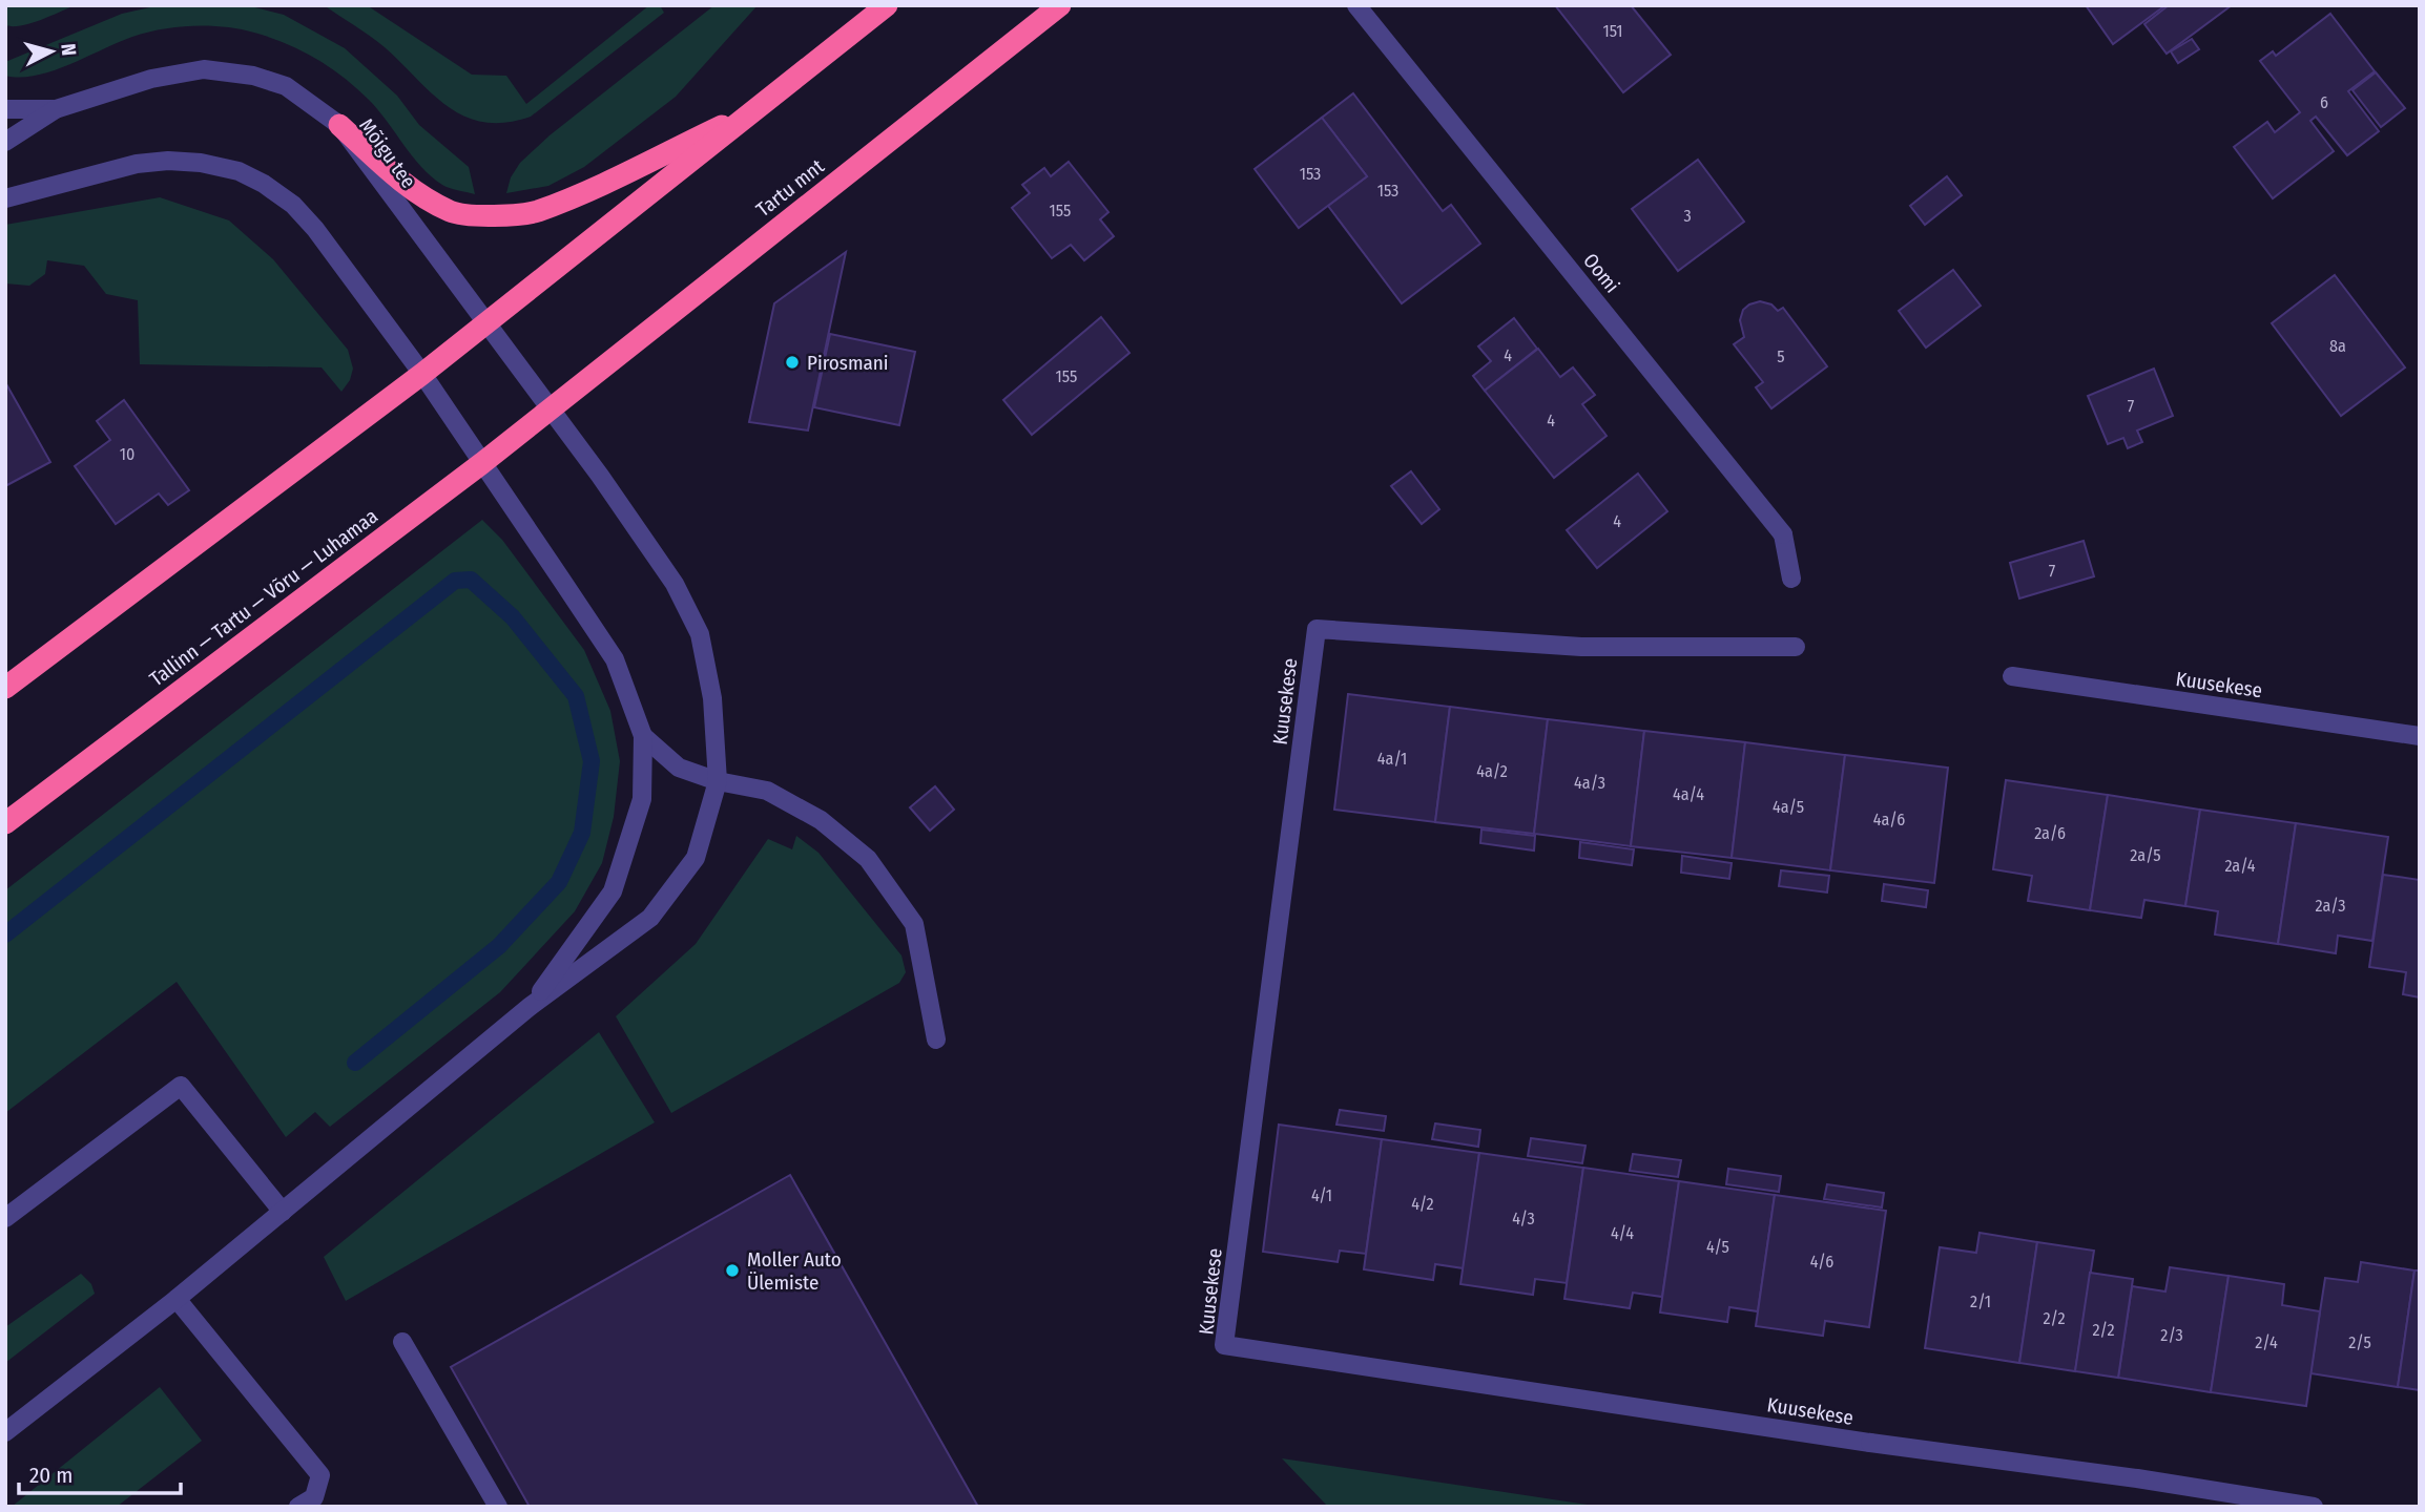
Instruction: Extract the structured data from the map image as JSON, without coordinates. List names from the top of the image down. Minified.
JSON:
{"streets":{"highway":["Tartu mnt","Tallinn — Tartu — Võru — Luhamaa"],"street":["Mõigu tee","Oomi","Kuusekese"]},"crossings":[["Mõigu tee","Tartu mnt"],["Mõigu tee","Tallinn — Tartu — Võru — Luhamaa"],["Tartu mnt","Tallinn — Tartu — Võru — Luhamaa"]],"places":["Pirosmani","Moller Auto Ülemiste"],"house_numbers":["151","6","153","153","155","3","8a","4","5","155","7","4","10","4","7","4a/1","4a/2","4a/3","4a/4","4a/5","4a/6","2a/6","2a/5","2a/4","2a/3","4/1","4/2","4/3","4/4","4/5","4/6","2/1","2/2","2/2","2/3","2/4","2/5"],"scale_bar":"20 m","north":"right"}
